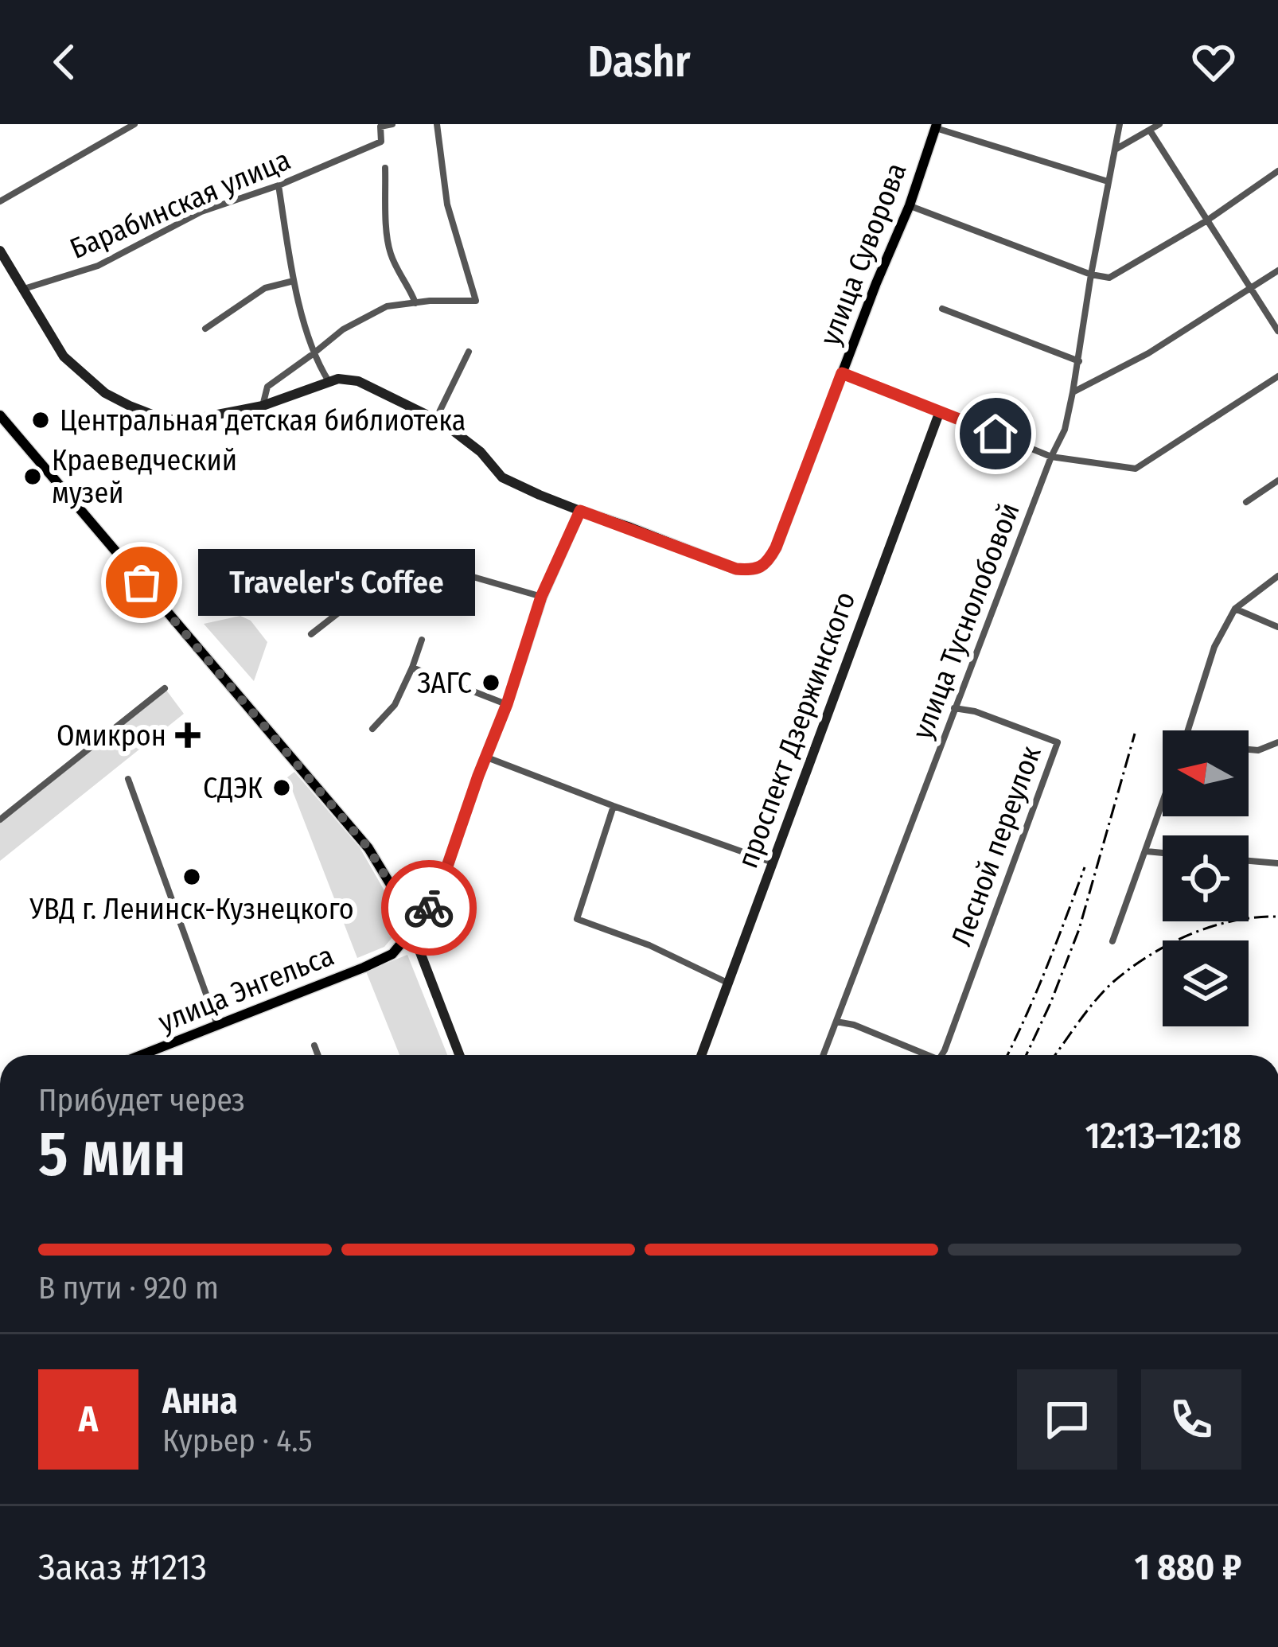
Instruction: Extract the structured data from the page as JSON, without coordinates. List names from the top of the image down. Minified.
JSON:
{"streets":{"main road":["улица Суворова","улица Энгельса"],"street":["Барабинская улица","улица Туснолобовой","проспект Дзержинского","Лесной переулок"]},"crossings":[["улица Туснолобовой","Лесной переулок"]],"places":{"other":["Центральная детская библиотека","Краеведческий музей","Traveler's Coffee","ЗАГС","СДЭК","УВД г. Ленинск-Кузнецкого"],"health":["Омикрон"]},"north":"left","page":{"header":"Dashr","bubble":"Traveler's Coffee","heading":["5 мин","Прибудет через","12:13–12:18"],"panel":["Анна","Курьер · 4.5","Заказ #1213","1 880 ₽"],"bar":"В пути · 920 m","round":"А"}}
